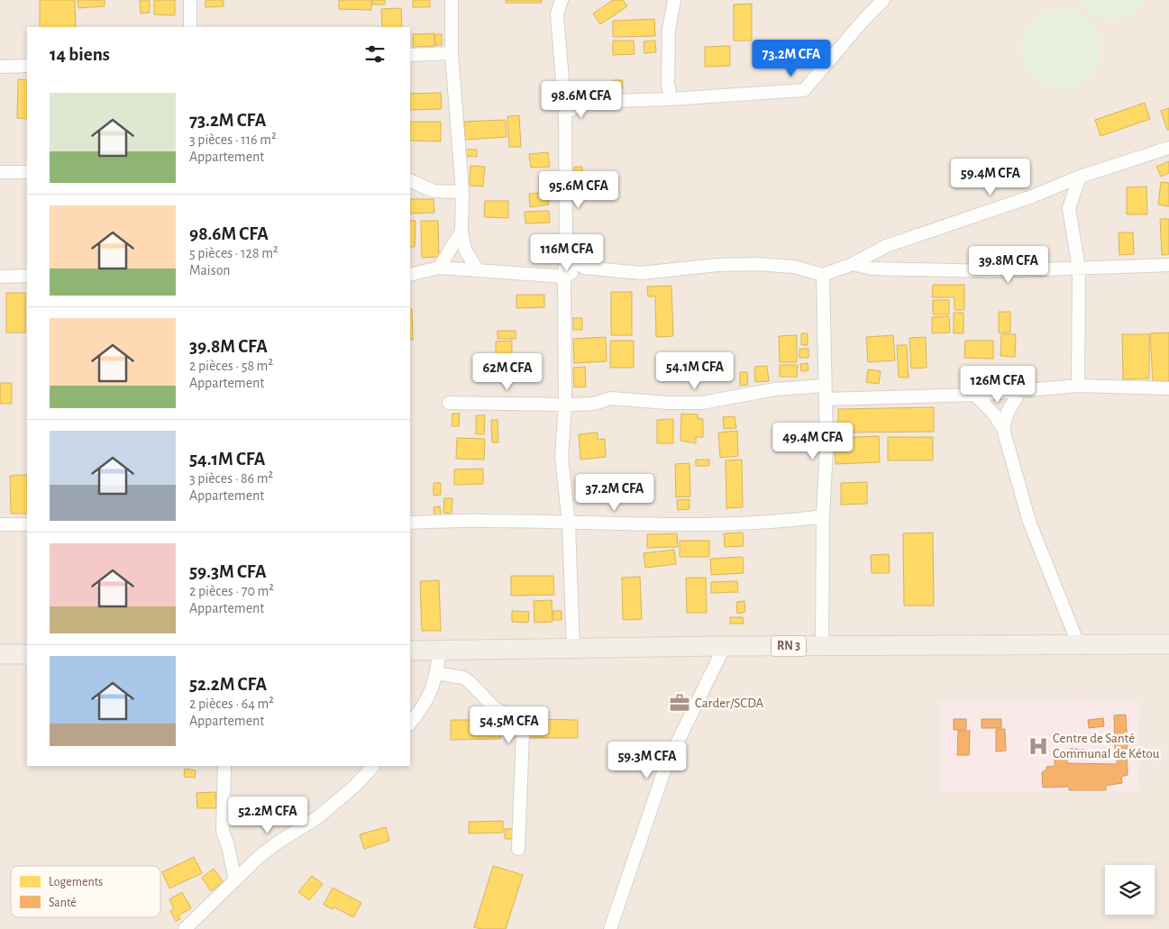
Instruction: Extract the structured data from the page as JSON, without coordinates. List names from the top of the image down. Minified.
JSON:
{"streets":{"main road":["RN 3"]},"places":{"office":["Carder/SCDA"],"hospital":["Centre de Santé Communal de Kétou"]},"legend":["Logements","Santé"],"page":{"heading":"14 biens","price":["73.2M CFA","98.6M CFA","59.4M CFA","95.6M CFA","116M CFA","39.8M CFA","54.1M CFA","62M CFA","126M CFA","49.4M CFA","37.2M CFA","54.5M CFA","59.3M CFA","52.2M CFA"],"list":[{"name":"73.2M CFA","note":"3 pièces · 116 m² · Appartement"},{"name":"98.6M CFA","note":"5 pièces · 128 m² · Maison"},{"name":"39.8M CFA","note":"2 pièces · 58 m² · Appartement"},{"name":"54.1M CFA","note":"3 pièces · 86 m² · Appartement"},{"name":"59.3M CFA","note":"2 pièces · 70 m² · Appartement"},{"name":"52.2M CFA","note":"2 pièces · 64 m² · Appartement"}]}}
